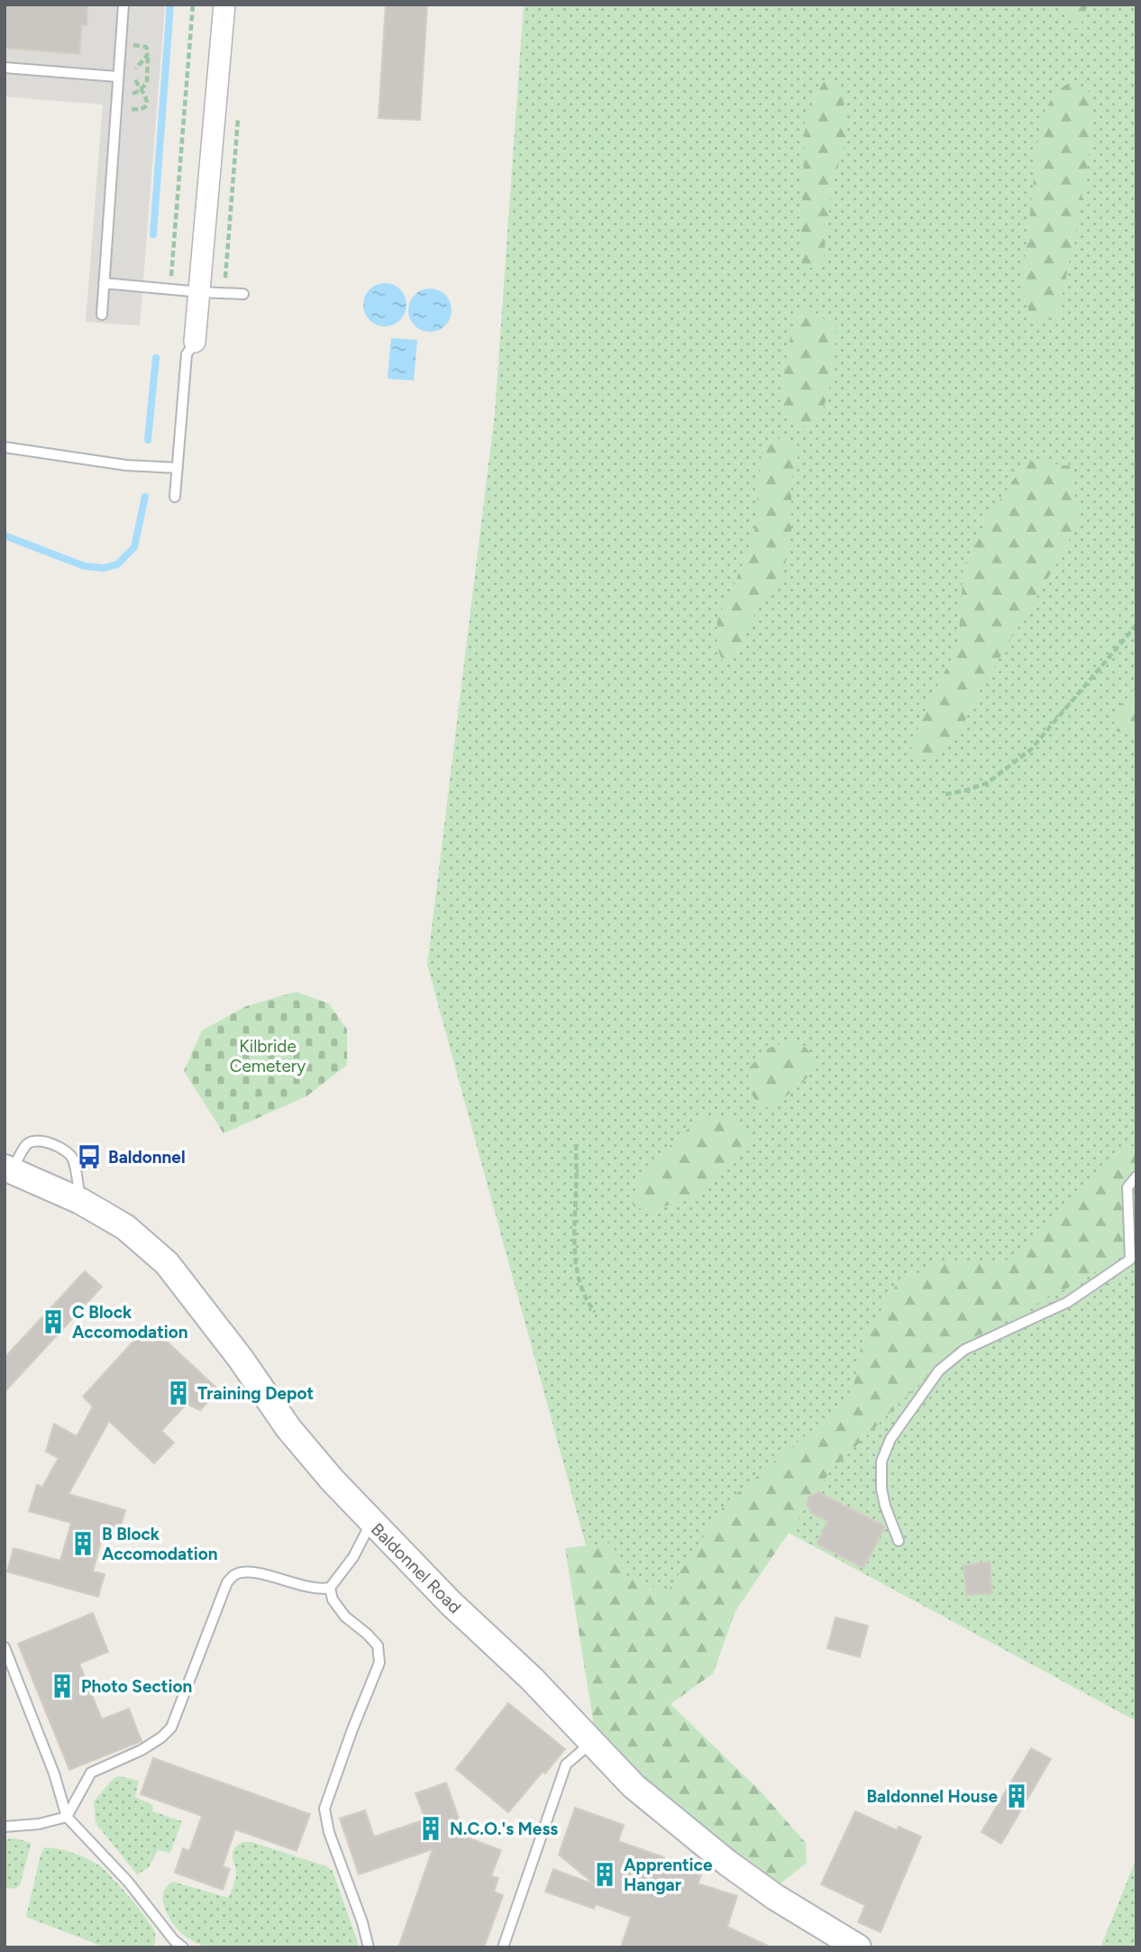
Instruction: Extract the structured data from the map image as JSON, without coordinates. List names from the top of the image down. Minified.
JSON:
{"streets":{"street":["Baldonnel Road"]},"parks":["Kilbride Cemetery"],"places":{"bus stop":["Baldonnel"],"building":["C Block Accomodation","Training Depot","B Block Accomodation","Photo Section","Baldonnel House","N.C.O.'s Mess","Apprentice Hangar"]}}
